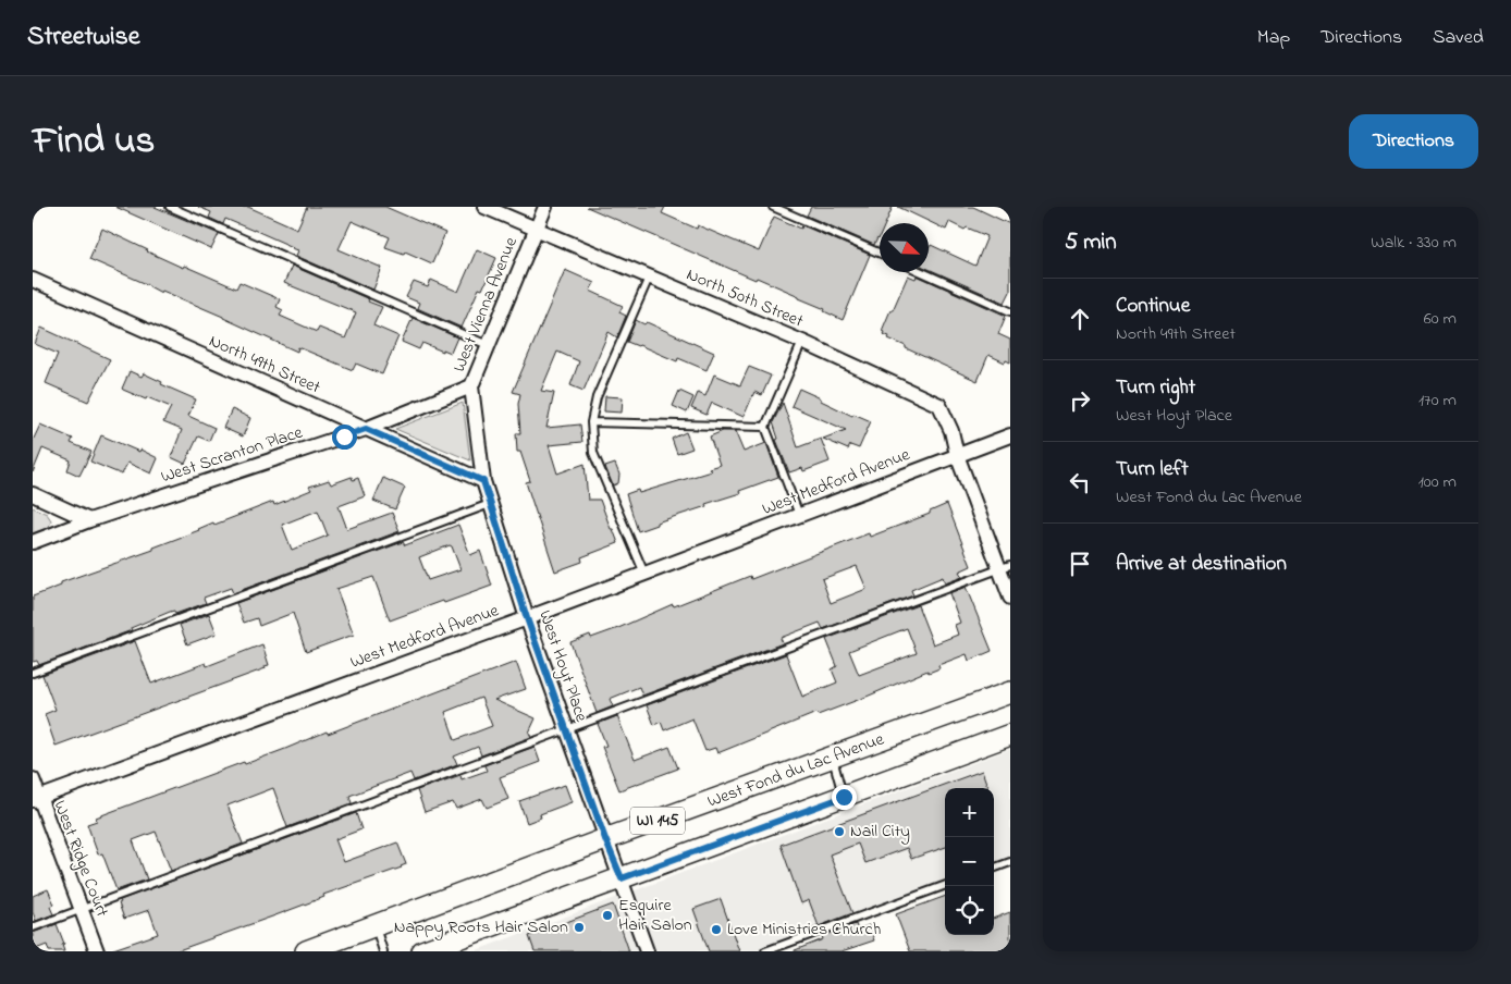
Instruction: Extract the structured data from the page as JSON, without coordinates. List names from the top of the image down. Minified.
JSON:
{"streets":{"main road":["West Fond du Lac Avenue","WI 145"],"street":["North 50th Street","West Vienna Avenue","North 49th Street","West Scranton Place","West Medford Avenue","West Hoyt Place","West Ridge Court"]},"crossings":[["North 50th Street","West Vienna Avenue"],["North 50th Street","West Medford Avenue"],["West Vienna Avenue","West Scranton Place"],["West Vienna Avenue","West Hoyt Place"],["North 49th Street","West Scranton Place"],["North 49th Street","West Hoyt Place"],["West Scranton Place","West Hoyt Place"],["West Medford Avenue","West Hoyt Place"],["West Medford Avenue","West Ridge Court"],["West Hoyt Place","West Fond du Lac Avenue"],["West Hoyt Place","WI 145"]],"places":["Nail City","Esquire Hair Salon","Nappy Roots Hair Salon","Love Ministries Church"],"north":"bottom right","page":{"header":"Streetwise","nav":["Map","Directions","Saved"],"title":"Find us","buttons":"Directions","heading":["5 min","Walk · 330 m"],"list":[["Continue","North 49th Street","60 m"],["Turn right","West Hoyt Place","170 m"],["Turn left","West Fond du Lac Avenue","100 m"],"Arrive at destination"],"map_buttons":["+","−"]}}
